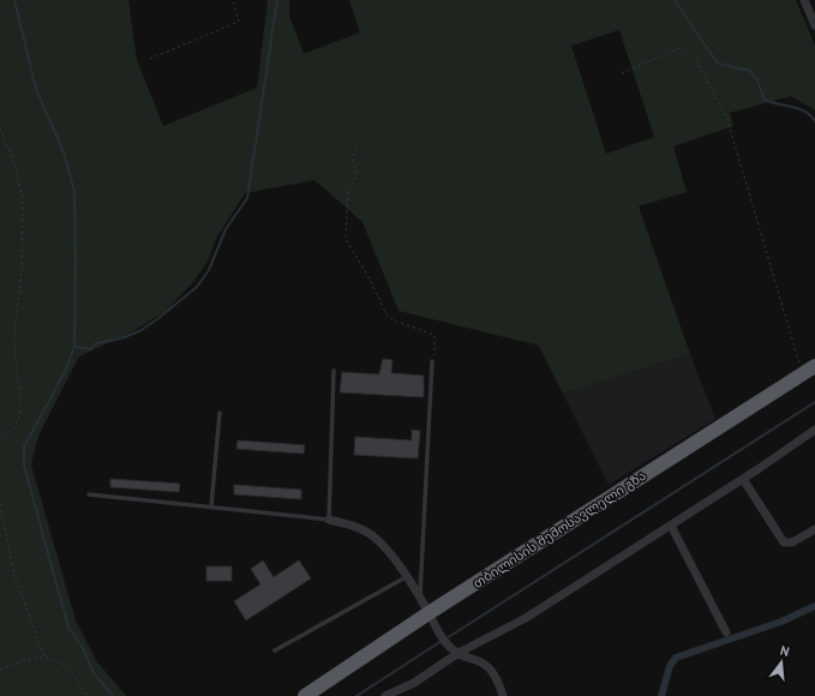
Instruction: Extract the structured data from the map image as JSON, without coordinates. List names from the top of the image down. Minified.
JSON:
{"streets":{"highway":["თბილისის შემოსავლელი გზა"]},"north":"top"}
